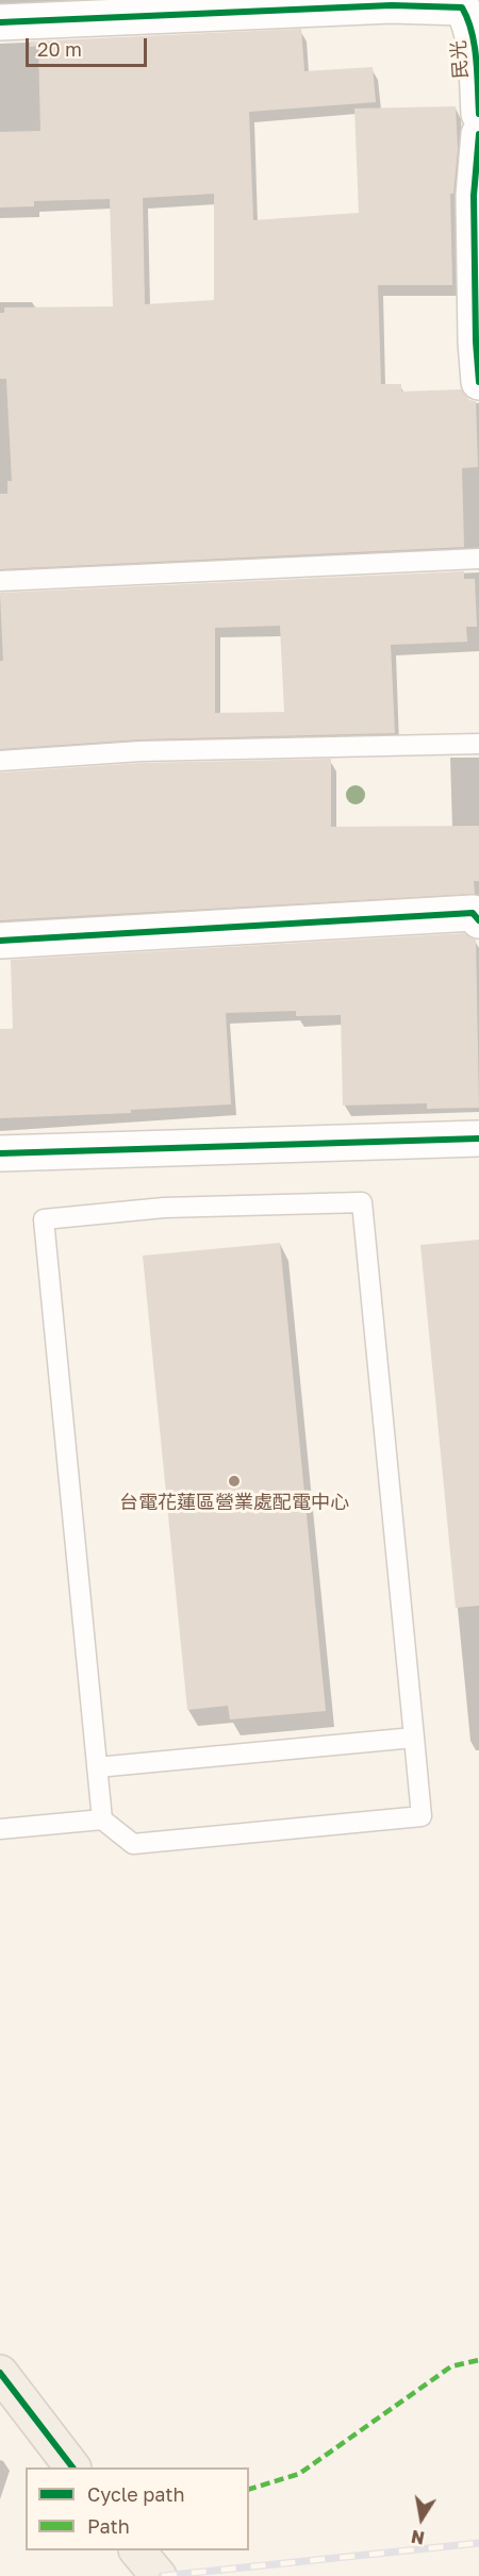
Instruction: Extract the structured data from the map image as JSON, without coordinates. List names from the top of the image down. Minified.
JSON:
{"streets":{"street":["民光"]},"places":["台電花蓮區營業處配電中心"],"legend":["Cycle path","Path"],"scale_bar":"20 m","north":"bottom"}
